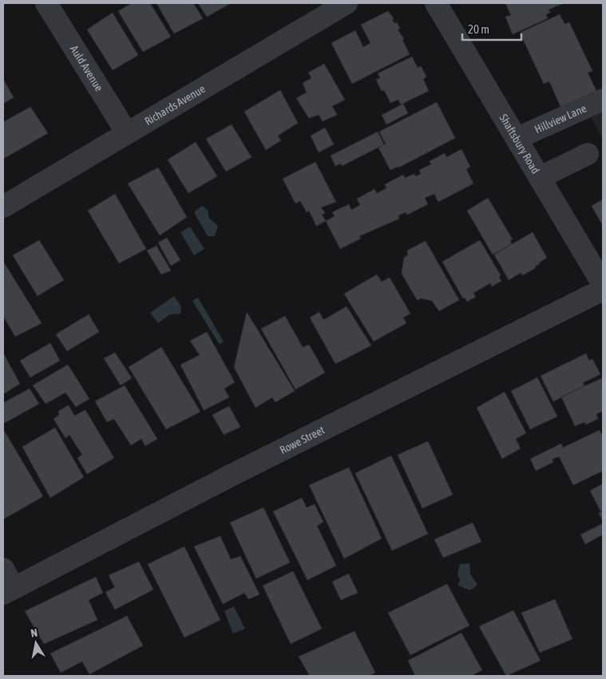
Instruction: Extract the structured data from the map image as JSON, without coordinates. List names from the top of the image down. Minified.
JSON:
{"streets":{"street":["Auld Avenue","Richards Avenue","Hillview Lane","Shaftsbury Road","Rowe Street"]},"crossings":[["Auld Avenue","Richards Avenue"],["Hillview Lane","Shaftsbury Road"]],"scale_bar":"20 m","north":"top"}
